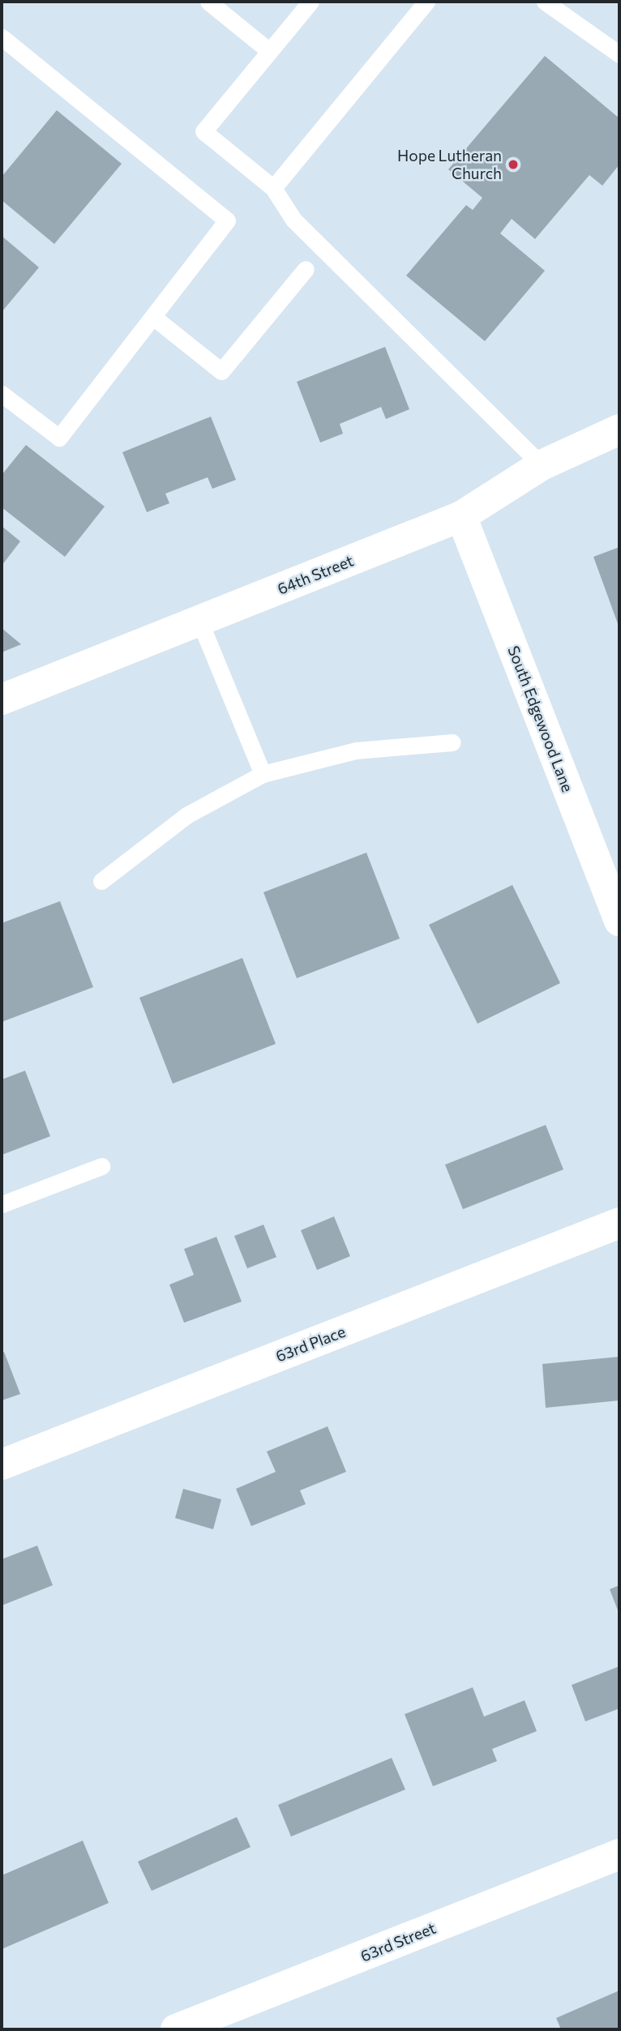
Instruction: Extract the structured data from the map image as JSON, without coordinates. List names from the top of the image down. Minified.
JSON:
{"streets":{"street":["64th Street","South Edgewood Lane","63rd Place","63rd Street"]},"crossings":[["64th Street","South Edgewood Lane"]],"places":["Hope Lutheran Church"]}
